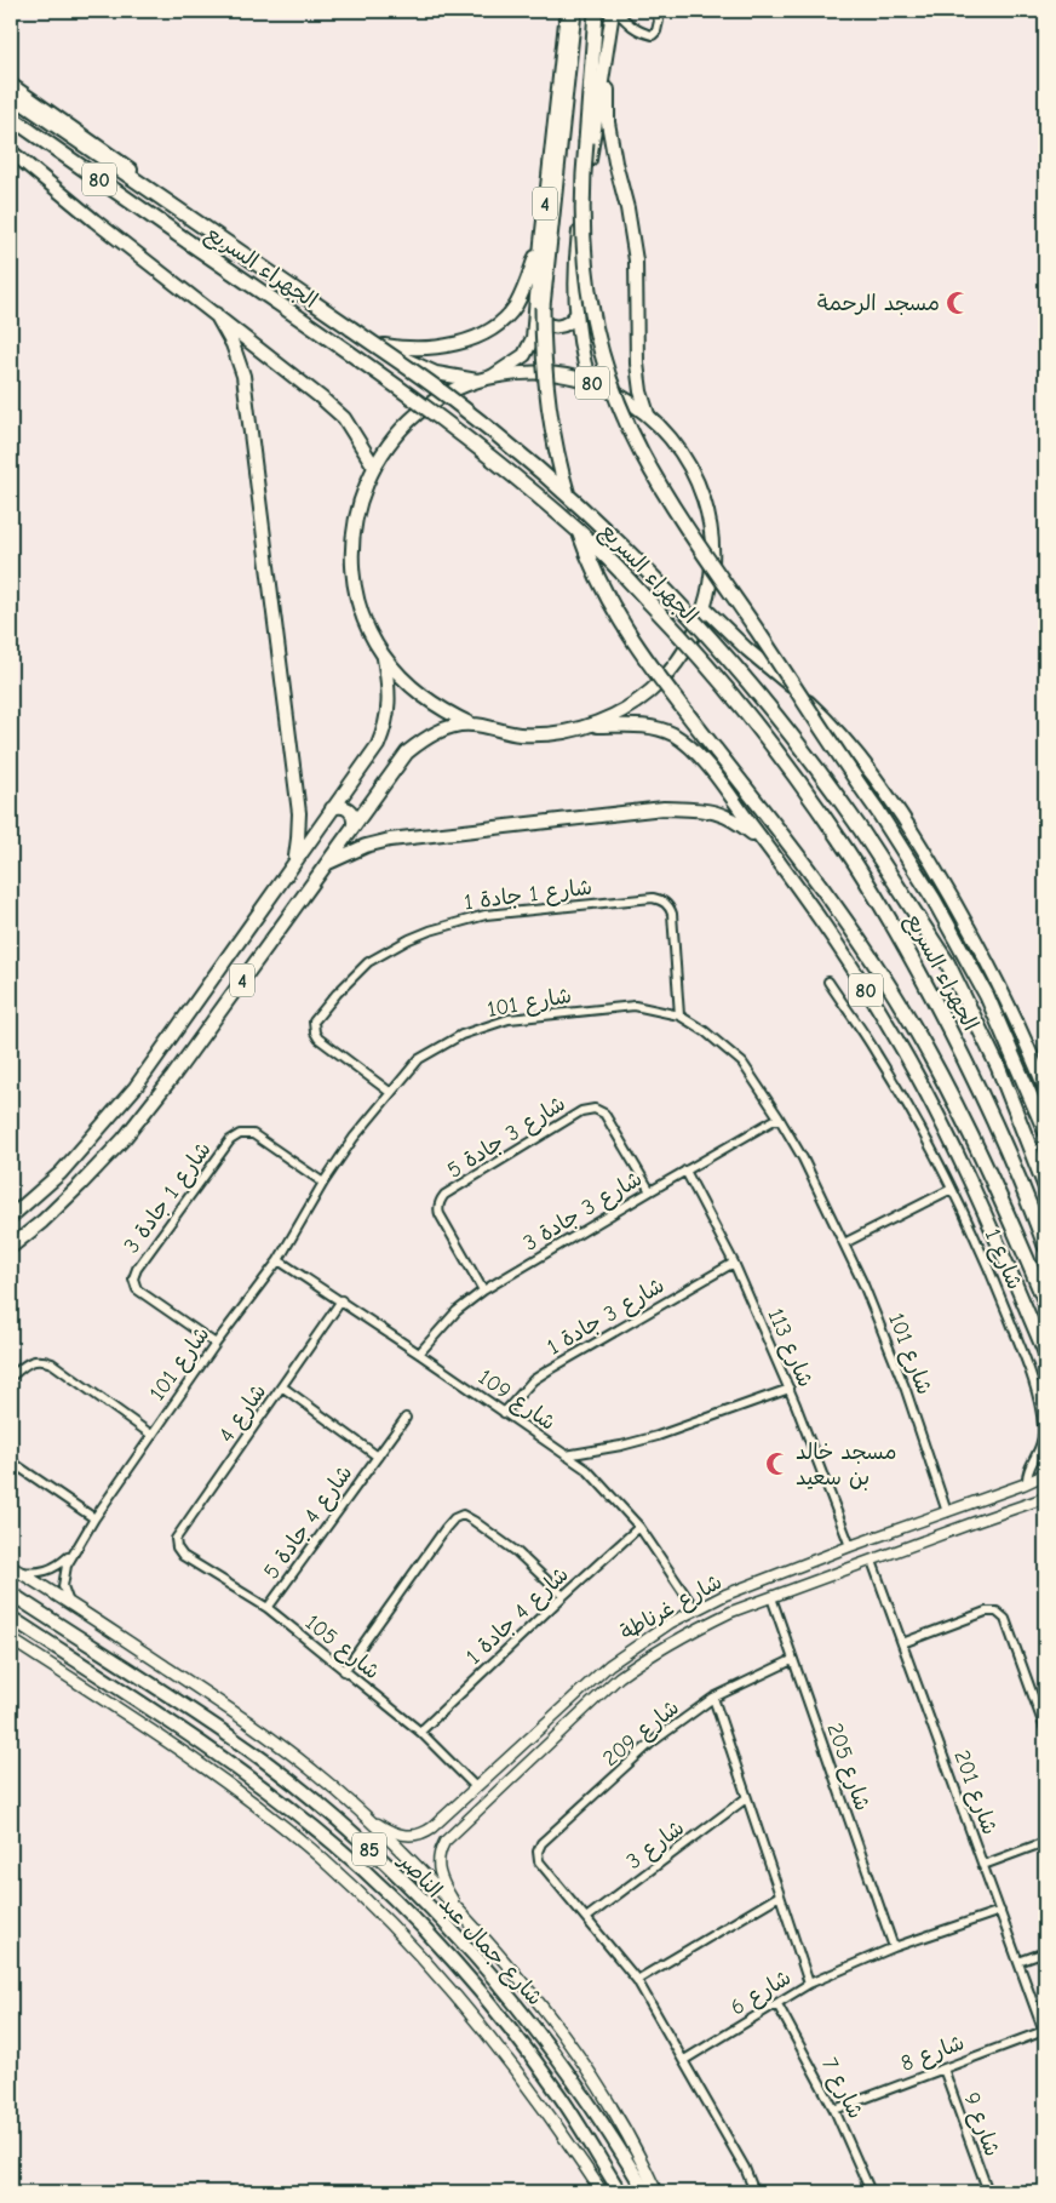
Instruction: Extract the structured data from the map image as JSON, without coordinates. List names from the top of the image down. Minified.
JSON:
{"streets":{"highway":["80","الجهراء السريع"],"main road":["4","85","شارع جمال عبد الناصر"],"street":["شارع 1 جادة 1","شارع 101","شارع 3 جادة 5","شارع 1 جادة 3","شارع 3 جادة 3","شارع 1","شارع 3 جادة 1","شارع 113","شارع 109","شارع 4","شارع 4 جادة 5","شارع غرناطة","شارع 4 جادة 1","شارع 105","شارع 209","شارع 205","شارع 201","شارع 3","شارع 6","شارع 8","شارع 7","شارع 9"]},"crossings":[["80","4"],["80","الجهراء السريع"],["شارع 1 جادة 1","شارع 101"],["شارع 101","شارع 1 جادة 3"],["شارع 101","شارع 3 جادة 3"],["شارع 101","شارع 109"],["شارع 101","شارع غرناطة"],["شارع 3 جادة 5","شارع 3 جادة 3"],["شارع 3 جادة 3","شارع 113"],["شارع 3 جادة 3","شارع 109"],["شارع 1","شارع غرناطة"],["شارع 3 جادة 1","شارع 113"],["شارع 3 جادة 1","شارع 109"],["شارع 113","شارع غرناطة"],["شارع 109","شارع 4"],["شارع 109","شارع غرناطة"],["شارع 109","شارع 4 جادة 1"],["شارع 4","شارع 4 جادة 5"],["شارع 4","شارع 105"],["شارع 4 جادة 5","شارع 105"],["شارع غرناطة","شارع 105"],["شارع غرناطة","شارع 205"],["شارع غرناطة","شارع 201"],["شارع 4 جادة 1","شارع 105"],["شارع 209","شارع 205"],["شارع 209","شارع 3"],["شارع 205","شارع 6"],["شارع 201","شارع 6"],["شارع 201","شارع 8"],["شارع 6","شارع 7"],["شارع 8","شارع 7"],["شارع 8","شارع 9"]],"places":{"mosque":["مسجد الرحمة","مسجد خالد بن سعيد"]}}
